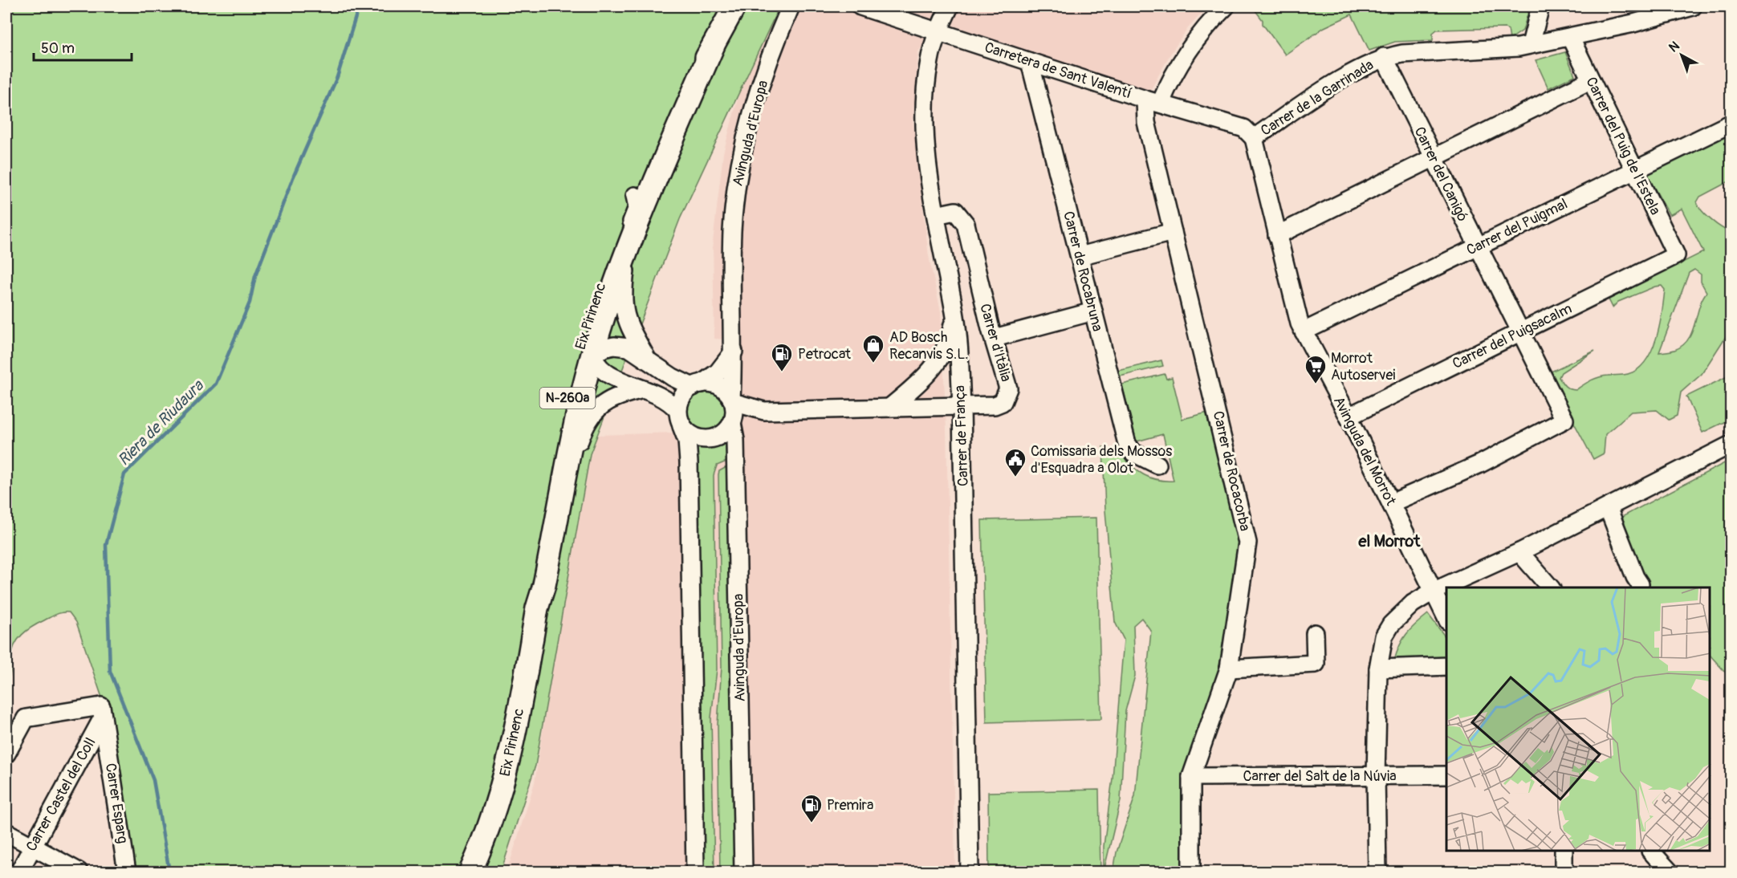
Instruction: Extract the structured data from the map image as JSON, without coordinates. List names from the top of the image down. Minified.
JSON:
{"streets":{"main road":["Eix Pirinenc","N-260a"],"street":["Carretera de Sant Valentí","Carrer de la Garrinada","Avinguda d'Europa","Carrer del Puig de l'Estela","Carrer del Canigó","Carrer del Puigmal","Carrer de Rocabruna","Carrer del Puigsacalm","Carrer d'Itàlia","Carrer de França","Avinguda del Morrot","Carrer de Rocacorba","Carrer del Salt de la Núvia","Carrer Castel del Coll","Carrer Esparg"]},"crossings":[["Carretera de Sant Valentí","Carrer de la Garrinada"],["Carretera de Sant Valentí","Carrer de Rocabruna"],["Carretera de Sant Valentí","Carrer de França"],["Carretera de Sant Valentí","Avinguda del Morrot"],["Carretera de Sant Valentí","Carrer de Rocacorba"],["Carrer de la Garrinada","Carrer del Puig de l'Estela"],["Carrer de la Garrinada","Carrer del Canigó"],["Carrer de la Garrinada","Avinguda del Morrot"],["Avinguda d'Europa","Carrer d'Itàlia"],["Carrer del Puig de l'Estela","Carrer del Puigmal"],["Carrer del Puig de l'Estela","Carrer del Puigsacalm"],["Carrer del Canigó","Carrer del Puigmal"],["Carrer del Canigó","Carrer del Puigsacalm"],["Carrer del Canigó","Avinguda del Morrot"],["Carrer del Puigmal","Avinguda del Morrot"],["Carrer del Puigsacalm","Avinguda del Morrot"],["Carrer d'Itàlia","Carrer de França"],["Carrer de Rocacorba","Carrer del Salt de la Núvia"],["Carrer Castel del Coll","Carrer Esparg"]],"districts":["el Morrot"],"water":["Riera de Riudaura"],"places":{"shop":["AD Bosch Recanvis S.L."],"fuel station":["Petrocat","Premira"],"supermarket":["Morrot Autoservei"],"public building":["Comissaria dels Mossos d'Esquadra a Olot"]},"scale_bar":"50 m","north":"top left"}
